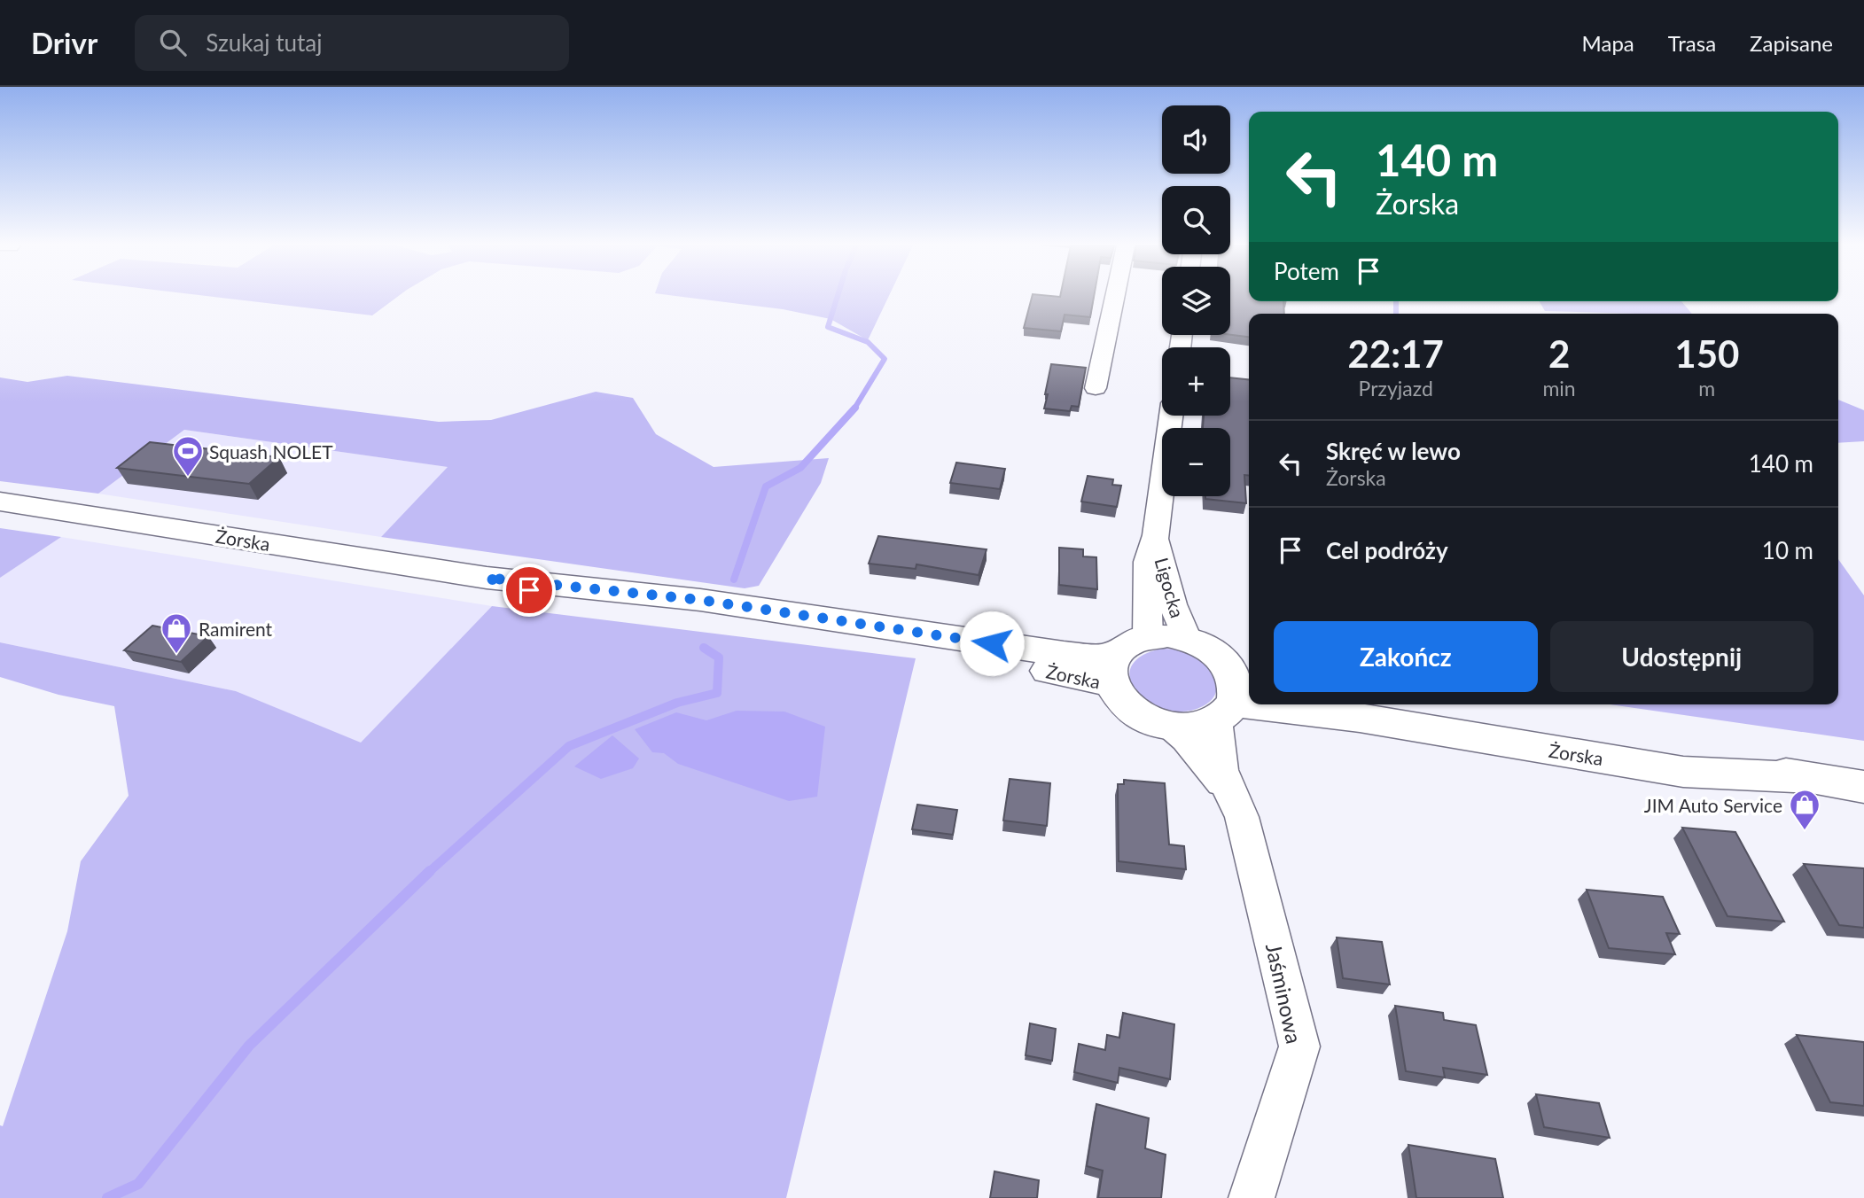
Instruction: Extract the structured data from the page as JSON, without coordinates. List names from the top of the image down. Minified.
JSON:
{"streets":{"main road":["Żorska"],"street":["Ligocka","Jaśminowa"]},"crossings":[["Żorska","Ligocka"],["Żorska","Jaśminowa"],["Ligocka","Jaśminowa"]],"places":{"sports":["Squash NOLET"],"shop":["Ramirent","JIM Auto Service"]},"page":{"header":"Drivr","search":"Szukaj tutaj","nav":["Mapa","Trasa","Zapisane"],"map_buttons":["+","−"],"turn":["140 m","Żorska"],"then":"Potem","eta":["22:17","Przyjazd","2","min","150","m"],"list":[{"name":"Skręć w lewo","note":"Żorska","value":"140 m"},{"name":"Cel podróży","value":"10 m"}],"buttons":["Zakończ","Udostępnij"]}}
